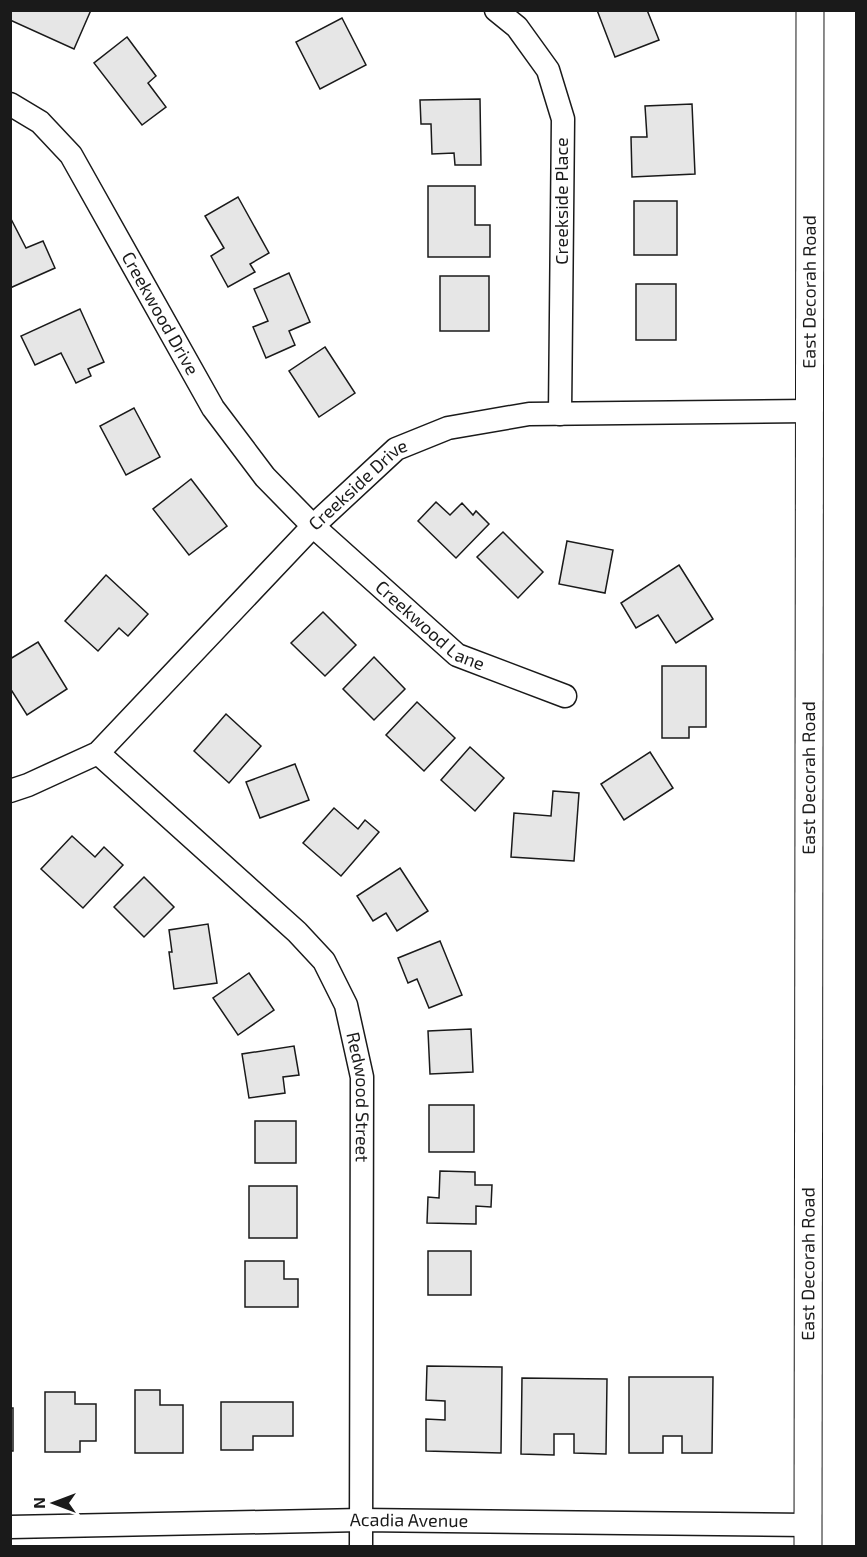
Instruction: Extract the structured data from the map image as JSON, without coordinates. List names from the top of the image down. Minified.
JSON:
{"streets":{"street":["Creekside Place","East Decorah Road","Creekwood Drive","Creekside Drive","Creekwood Lane","Redwood Street","Acadia Avenue"]},"crossings":[["Creekside Place","Creekside Drive"],["East Decorah Road","Creekside Drive"],["East Decorah Road","Acadia Avenue"],["Creekwood Drive","Creekside Drive"],["Creekwood Drive","Creekwood Lane"],["Creekside Drive","Creekwood Lane"],["Creekside Drive","Redwood Street"],["Redwood Street","Acadia Avenue"]],"north":"left"}
